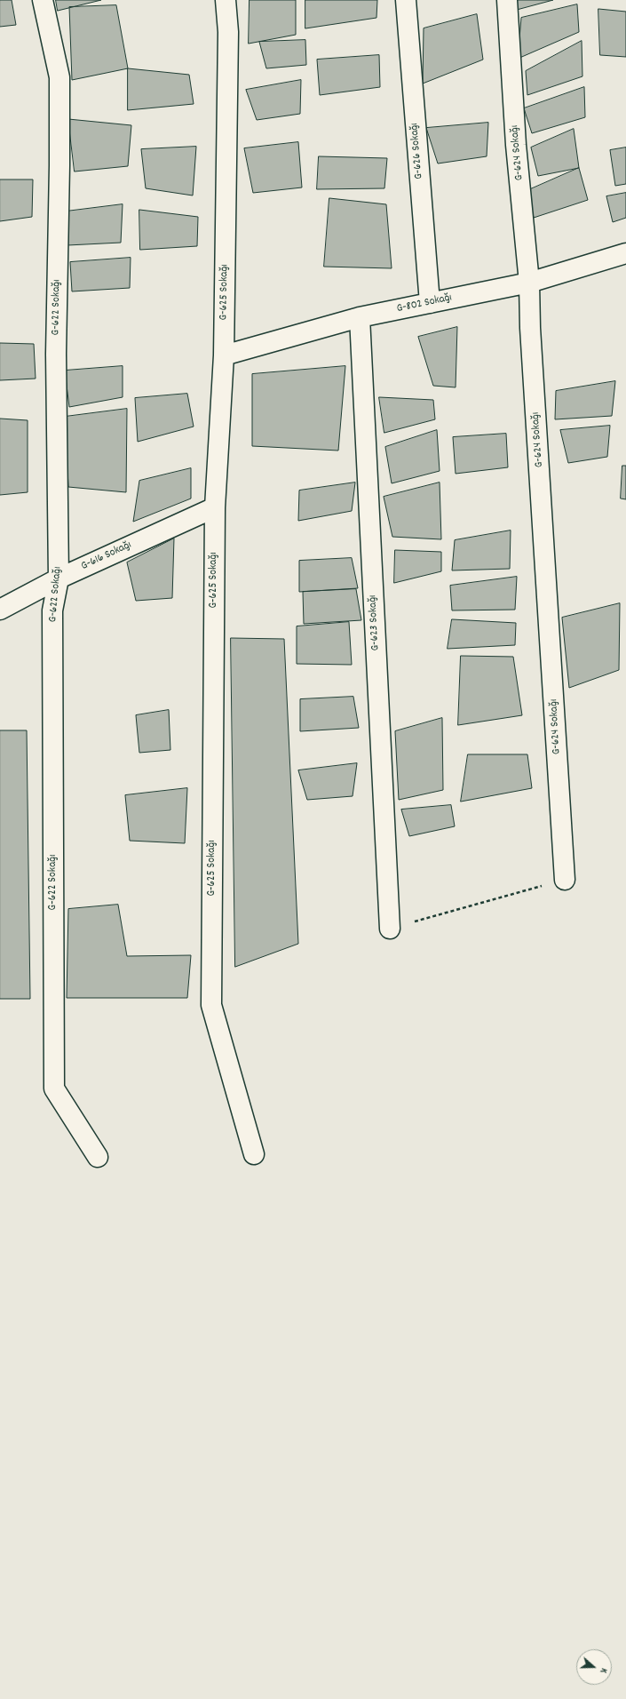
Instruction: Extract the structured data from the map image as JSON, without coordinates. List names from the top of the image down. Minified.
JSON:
{"streets":{"street":["G-626 Sokağı","G-624 Sokağı","G-625 Sokağı","G-802 Sokağı","G-622 Sokağı","G-616 Sokağı","G-623 Sokağı"]},"crossings":[["G-626 Sokağı","G-802 Sokağı"],["G-624 Sokağı","G-802 Sokağı"],["G-625 Sokağı","G-802 Sokağı"],["G-625 Sokağı","G-616 Sokağı"],["G-802 Sokağı","G-623 Sokağı"],["G-622 Sokağı","G-616 Sokağı"]],"north":"right"}
